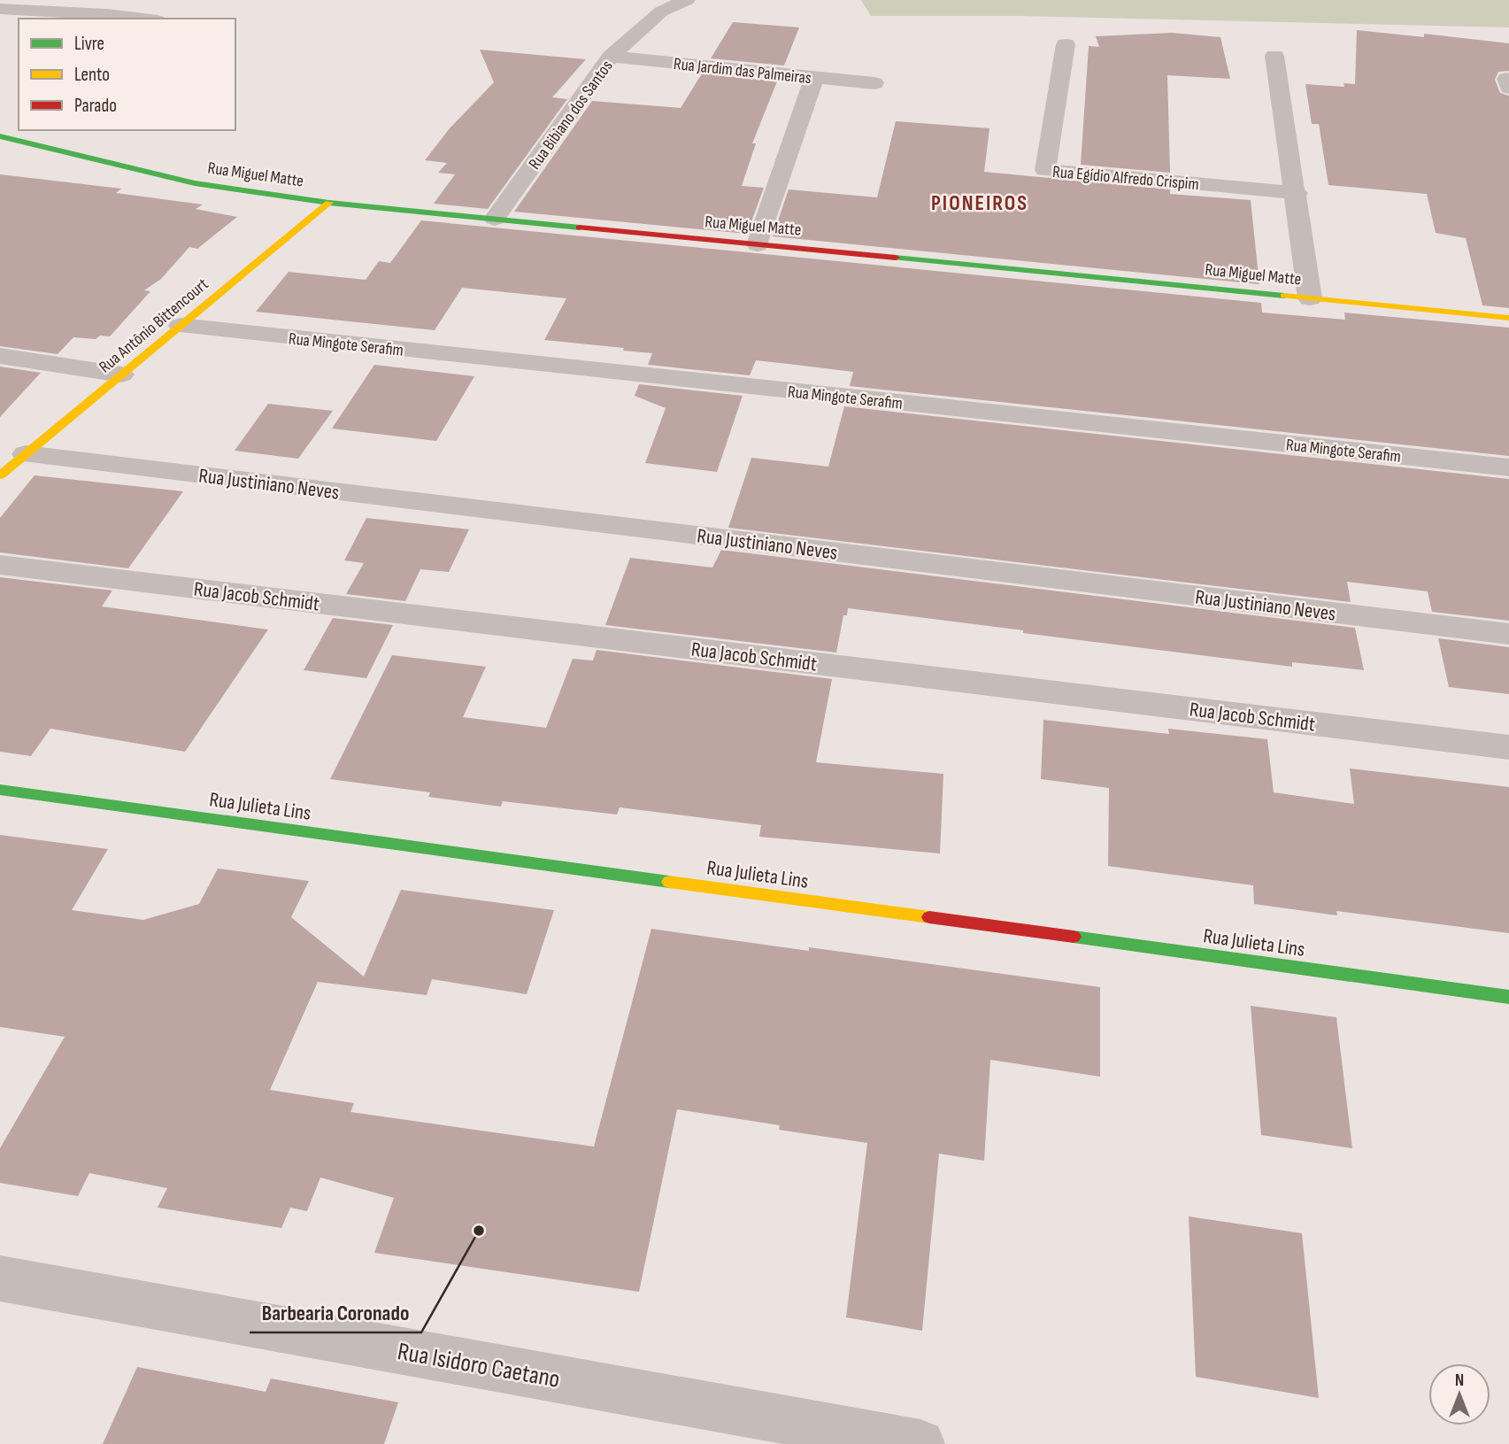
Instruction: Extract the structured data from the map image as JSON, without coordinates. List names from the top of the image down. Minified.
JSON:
{"streets":{"main road":["Rua Miguel Matte","Rua Antônio Bittencourt","Rua Julieta Lins"],"street":["Rua Jardim das Palmeiras","Rua Bibiano dos Santos","Rua Egídio Alfredo Crispim","Rua Mingote Serafim","Rua Justiniano Neves","Rua Jacob Schmidt","Rua Isidoro Caetano"]},"crossings":[["Rua Jardim das Palmeiras","Rua Bibiano dos Santos"],["Rua Bibiano dos Santos","Rua Miguel Matte"],["Rua Miguel Matte","Rua Antônio Bittencourt"],["Rua Antônio Bittencourt","Rua Mingote Serafim"],["Rua Antônio Bittencourt","Rua Justiniano Neves"]],"districts":["PIONEIROS"],"places":["Barbearia Coronado"],"legend":["Livre","Lento","Parado"],"north":"top"}
